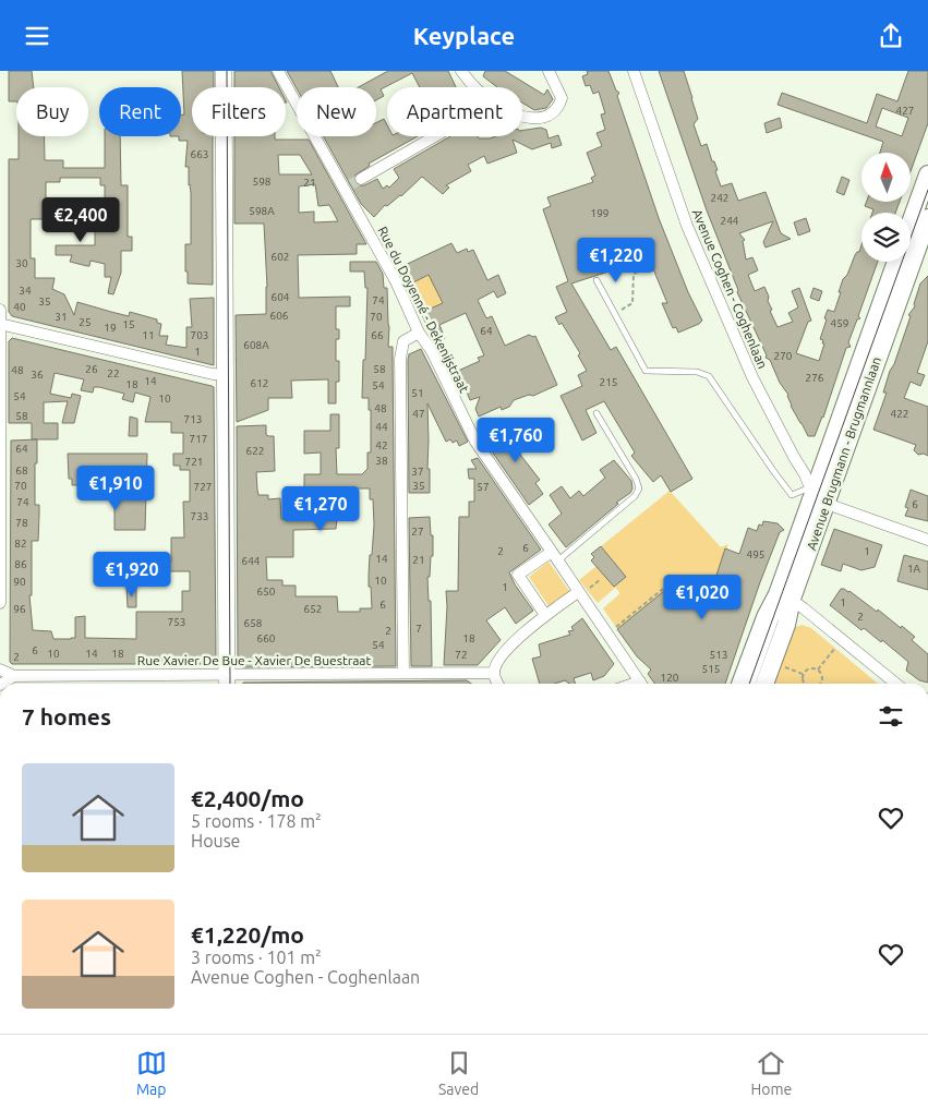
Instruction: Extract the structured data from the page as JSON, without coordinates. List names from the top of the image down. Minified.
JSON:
{"streets":{"main road":["Avenue Brugmann - Brugmannlaan"],"street":["Avenue Coghen - Coghenlaan","Rue du Doyenné - Dekenijstraat","Rue Xavier De Bue - Xavier De Buestraat"]},"crossings":[["Avenue Coghen - Coghenlaan","Avenue Brugmann - Brugmannlaan"]],"house_numbers":["427","663","598","21","242","598A","199","244","602","30","34","604","74","35","40","606","31","70","25","459","15","19","64","11","703","66","608A","1","270","26","58","48","22","36","276","14","215","612","18","54","51","54","10","48","47","422","58","713","44","717","42","64","622","38","721","68","37","70","35","727","57","74","6","733","78","27","82","6","2","1","495","14","21","644","86","1A","10","90","1","650","1","6","96","652","2","753","658","7","2","660","18","54","6","10","14","18","72","513","2","515","120"],"north":"top","page":{"header":"Keyplace","chip":["Buy","Rent","Filters","New","Apartment"],"price":["€2,400","€1,220","€1,760","€1,910","€1,270","€1,920","€1,020"],"heading":"7 homes","list":[{"name":"€2,400/mo","note":"5 rooms · 178 m² · House"},{"name":"€1,220/mo","note":"3 rooms · 101 m² · Avenue Coghen - Coghenlaan"}],"tabs":["Map","Saved","Home"]}}
